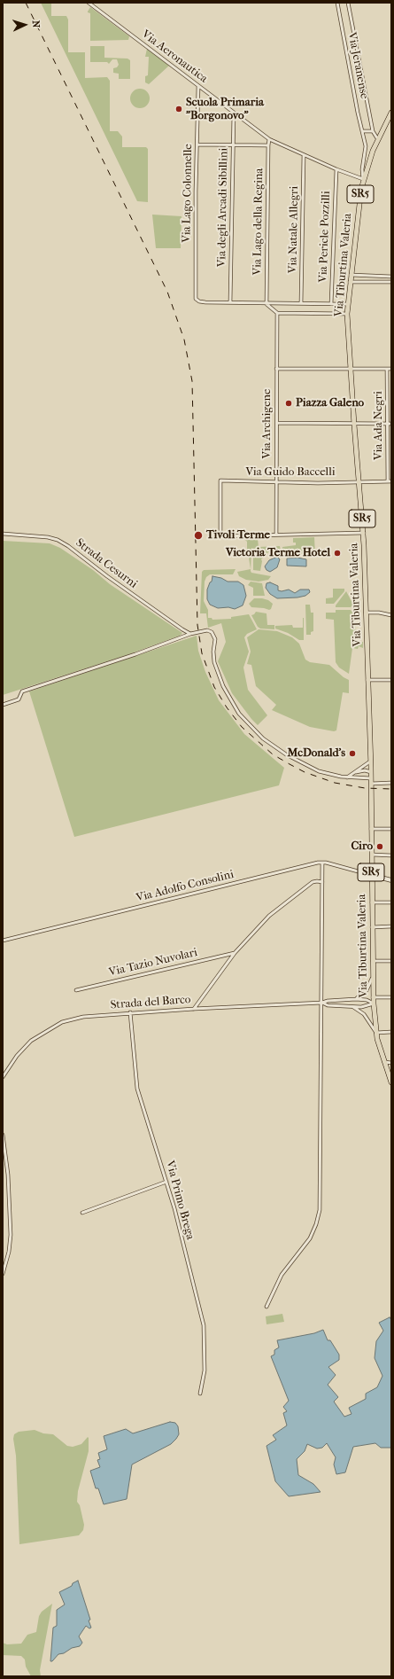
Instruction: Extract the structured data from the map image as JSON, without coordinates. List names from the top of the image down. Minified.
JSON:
{"streets":{"main road":["SR5","Via Tiburtina Valeria"],"street":["Via Aeronautica","Via Jeranense","Via Lago Colonnelle","Via degli Arcadi Sibillini","Via Lago della Regina","Via Natale Allegri","Via Pericle Pozzilli","Via Archigene","Via Ada Negri","Via Guido Baccelli","Strada Cesurni","Via Adolfo Consolini","Via Tazio Nuvolari","Strada del Barco","Via Primo Brega"]},"crossings":[["Via Aeronautica","Via Jeranense"],["Via Aeronautica","Via Lago Colonnelle"],["Via Aeronautica","Via degli Arcadi Sibillini"],["Via Aeronautica","Via Lago della Regina"],["Via Aeronautica","Via Natale Allegri"],["Via Aeronautica","Via Pericle Pozzilli"],["Via Aeronautica","Via Tiburtina Valeria"],["Via Jeranense","Via Tiburtina Valeria"],["Via Lago Colonnelle","Via degli Arcadi Sibillini"],["Via Tiburtina Valeria","Via Guido Baccelli"],["Via Tiburtina Valeria","Via Adolfo Consolini"],["Via Tiburtina Valeria","Strada del Barco"],["Via Archigene","Via Guido Baccelli"],["Via Ada Negri","Via Guido Baccelli"],["Strada del Barco","Via Primo Brega"]],"places":["Scuola Primaria \"Borgonovo\"","Piazza Galeno","Tivoli Terme","Victoria Terme Hotel","McDonald's","Ciro"],"north":"right"}
